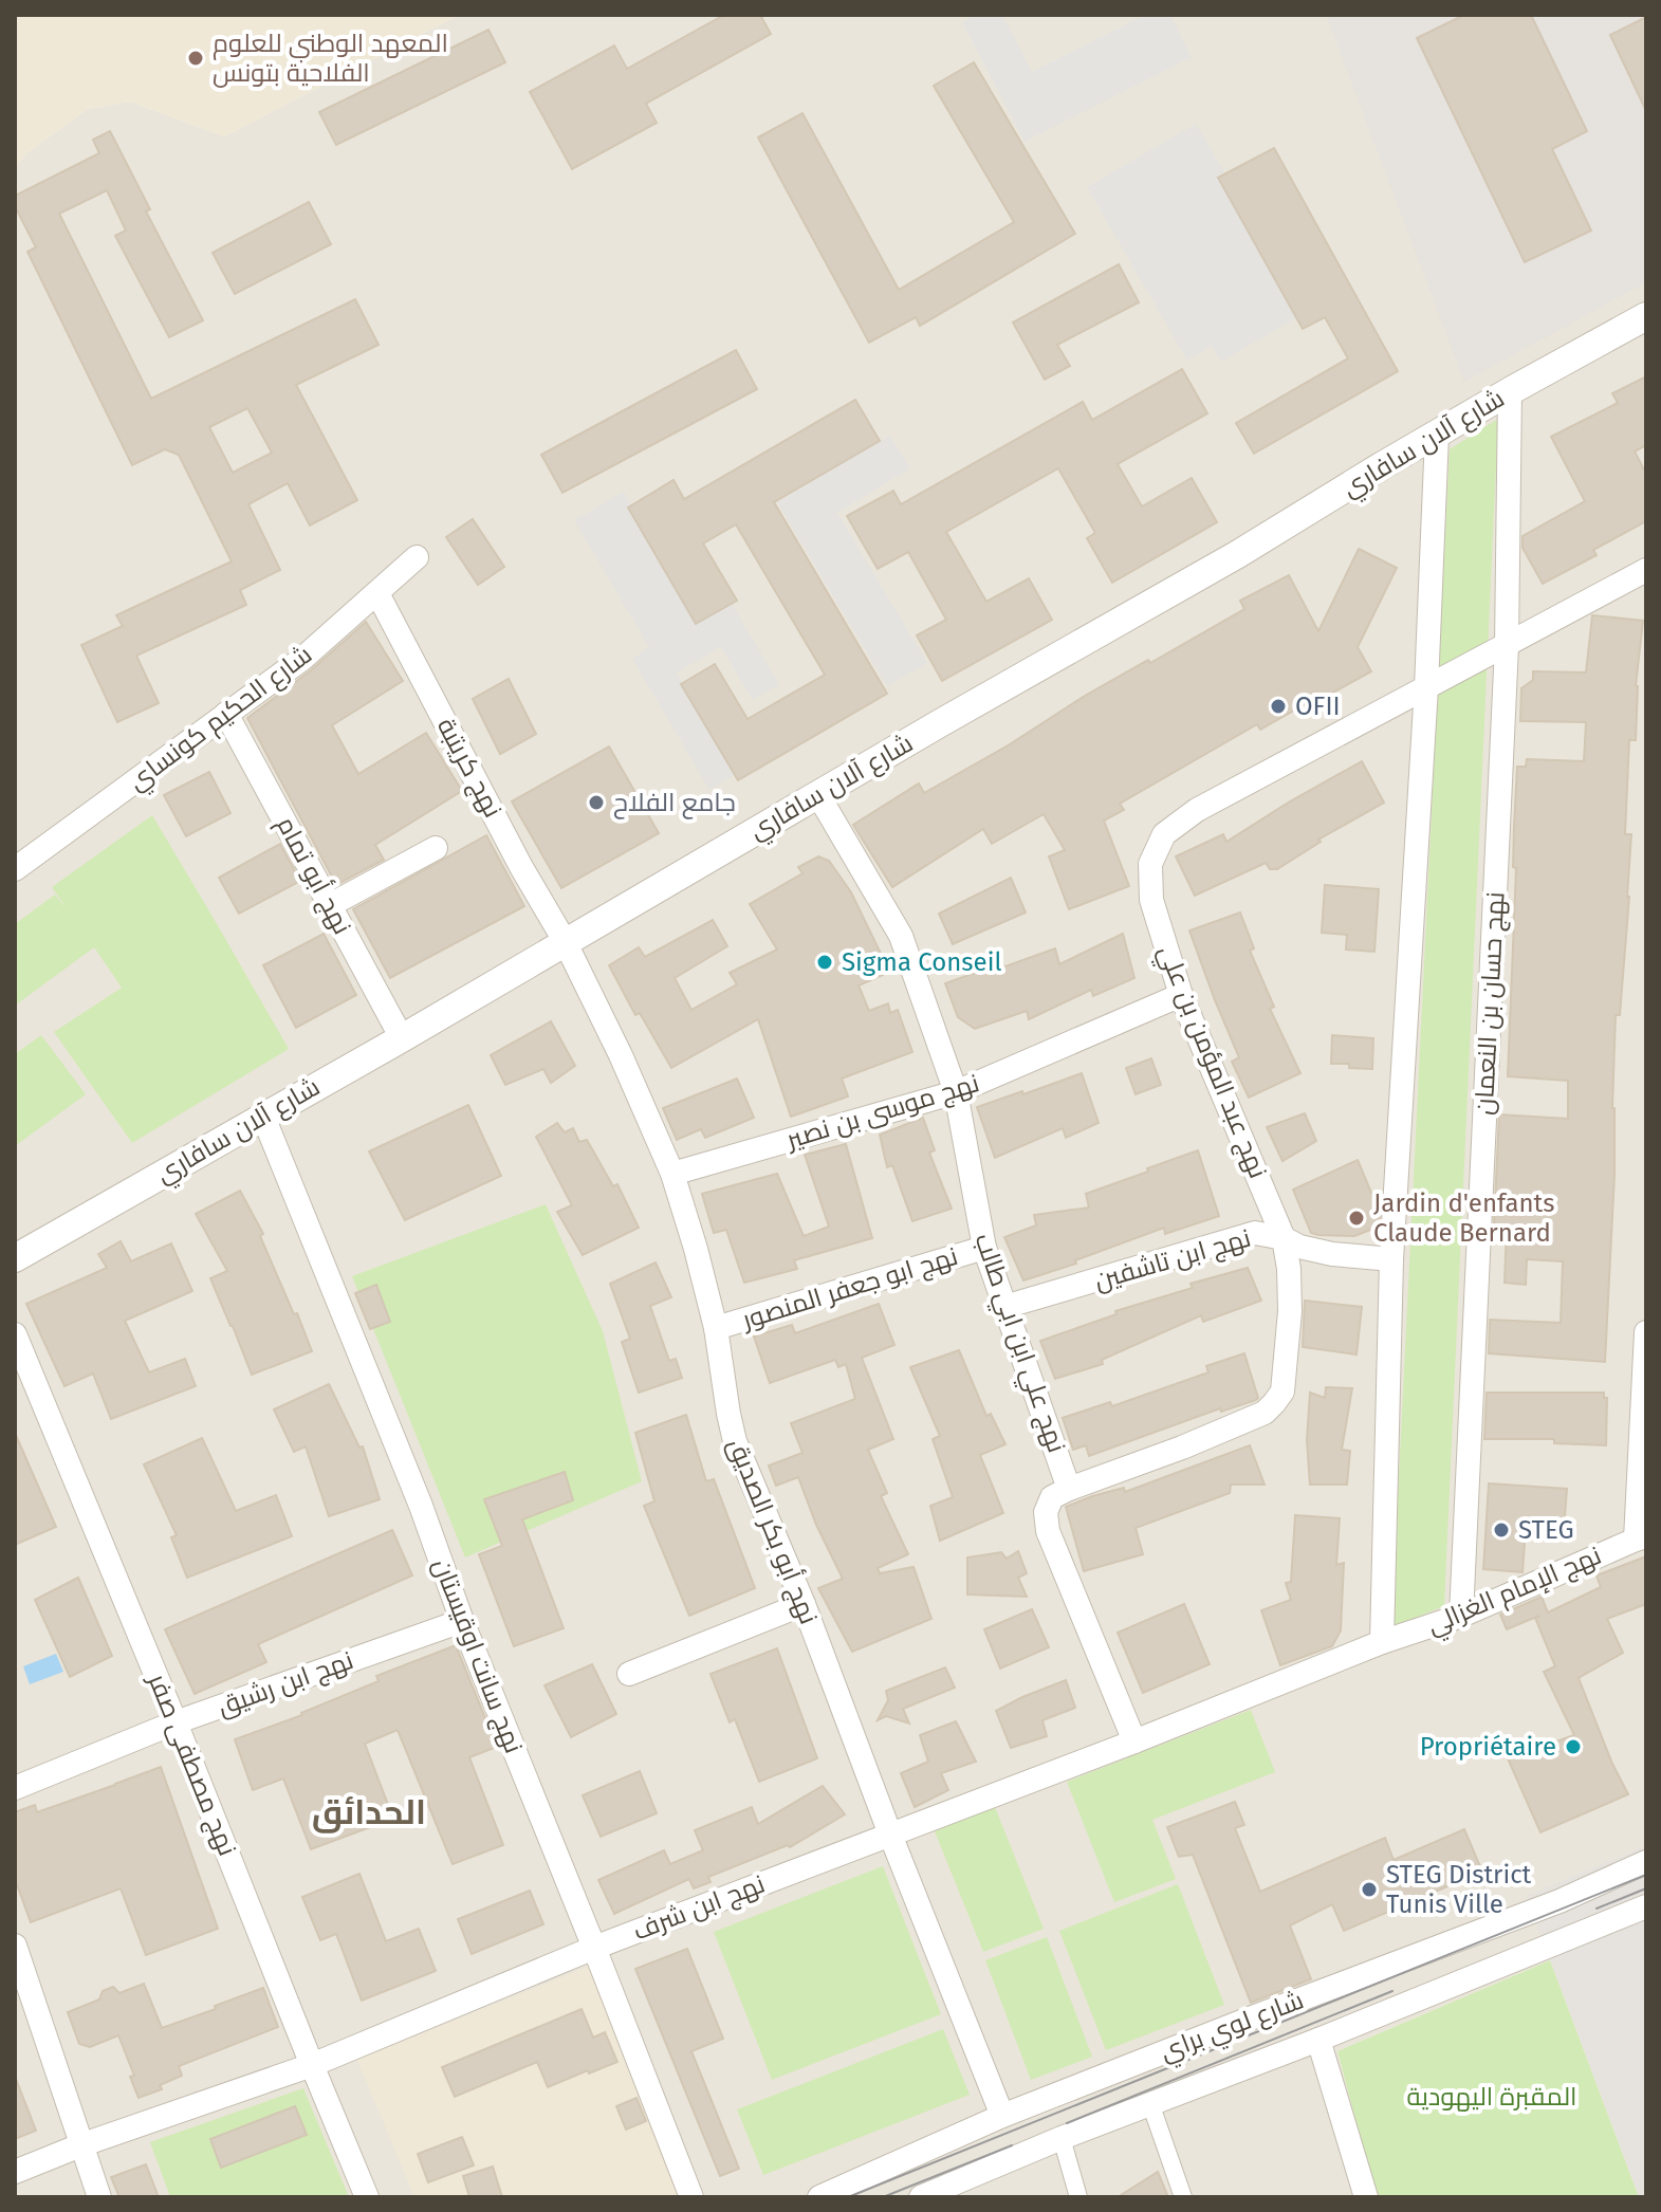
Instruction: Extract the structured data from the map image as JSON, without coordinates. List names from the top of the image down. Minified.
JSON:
{"streets":{"street":["شارع آلان سافاري","شارع الحكيم كونساي","نهج كريتبة","نهج أبو تمام","نهج حسان بن النعمان","نهج عبد المؤمن بن علي","نهج موسى بن نصير","نهج ابن تاشفين","نهج ابو جعفر المنصور","نهج علي ابن ابي طالب","نهج أبو بكر الصديق","نهج الإمام الغزالي","نهج سانت اوقيستان","نهج ابن رشيق","نهج مصطفى صفر","نهج ابن شرف","شارع لوي براي"]},"crossings":[["شارع آلان سافاري","نهج كريتبة"],["شارع آلان سافاري","نهج أبو تمام"],["شارع آلان سافاري","نهج حسان بن النعمان"],["شارع آلان سافاري","نهج علي ابن ابي طالب"],["شارع آلان سافاري","نهج أبو بكر الصديق"],["شارع آلان سافاري","نهج سانت اوقيستان"],["شارع الحكيم كونساي","نهج كريتبة"],["شارع الحكيم كونساي","نهج أبو تمام"],["نهج كريتبة","نهج أبو بكر الصديق"],["نهج حسان بن النعمان","نهج عبد المؤمن بن علي"],["نهج حسان بن النعمان","نهج الإمام الغزالي"],["نهج عبد المؤمن بن علي","نهج موسى بن نصير"],["نهج عبد المؤمن بن علي","نهج ابن تاشفين"],["نهج عبد المؤمن بن علي","نهج علي ابن ابي طالب"],["نهج موسى بن نصير","نهج علي ابن ابي طالب"],["نهج موسى بن نصير","نهج أبو بكر الصديق"],["نهج ابن تاشفين","نهج علي ابن ابي طالب"],["نهج ابو جعفر المنصور","نهج علي ابن ابي طالب"],["نهج ابو جعفر المنصور","نهج أبو بكر الصديق"],["نهج أبو بكر الصديق","نهج ابن شرف"],["نهج أبو بكر الصديق","شارع لوي براي"],["نهج الإمام الغزالي","نهج ابن شرف"],["نهج سانت اوقيستان","نهج ابن رشيق"],["نهج سانت اوقيستان","نهج ابن شرف"],["نهج ابن رشيق","نهج مصطفى صفر"],["نهج مصطفى صفر","نهج ابن شرف"]],"districts":["الحدائق"],"parks":["المقبرة اليهودية"],"places":["المعهد الوطني للعلوم الفلاحية بتونس","OFII","جامع الفلاح","Sigma Conseil","Jardin d'enfants Claude Bernard","STEG","Propriétaire","STEG District Tunis Ville"]}
